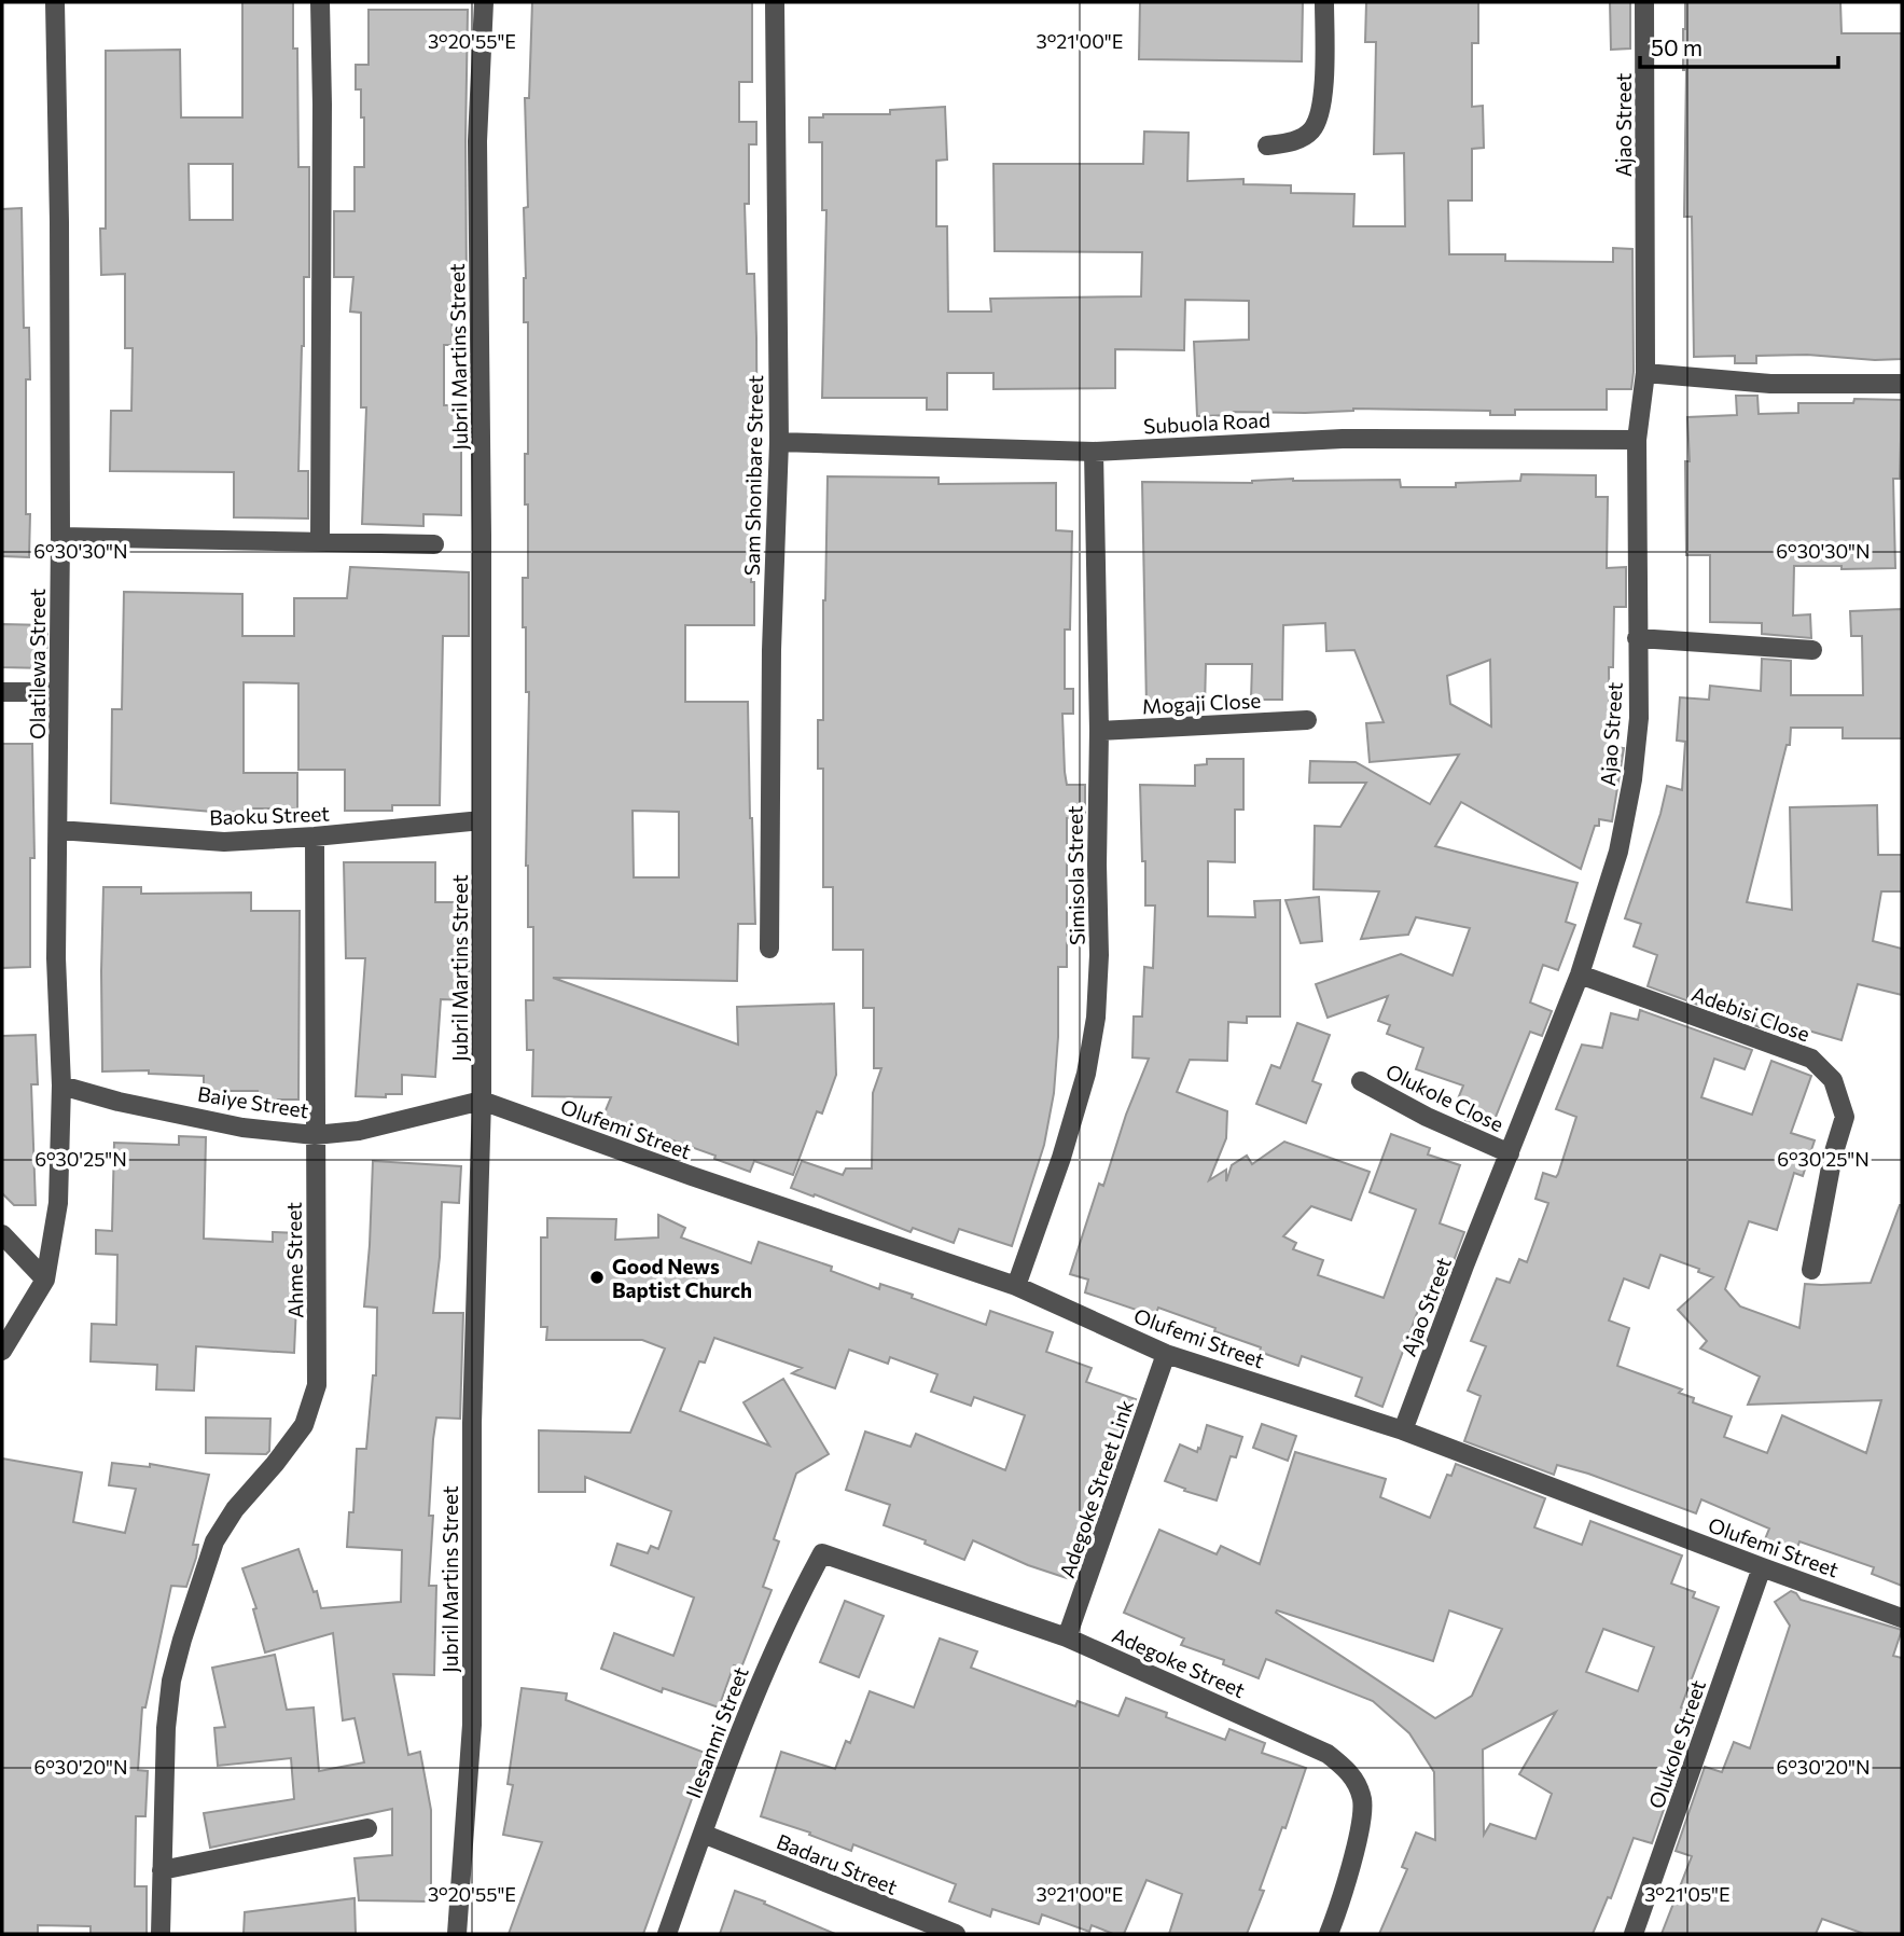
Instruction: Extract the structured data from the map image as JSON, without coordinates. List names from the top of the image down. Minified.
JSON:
{"streets":{"street":["Ajao Street","Jubril Martins Street","Subuola Road","Sam Shonibare Street","Olatilewa Street","Mogaji Close","Baoku Street","Simisola Street","Adebisi Close","Olukole Close","Baiye Street","Olufemi Street","Ahme Street","Adegoke Street Link","Adegoke Street","Ilesanmi Street","Olukole Street","Badaru Street"]},"crossings":[["Ajao Street","Subuola Road"],["Ajao Street","Adebisi Close"],["Ajao Street","Olukole Close"],["Ajao Street","Olufemi Street"],["Jubril Martins Street","Baoku Street"],["Jubril Martins Street","Baiye Street"],["Jubril Martins Street","Olufemi Street"],["Subuola Road","Sam Shonibare Street"],["Subuola Road","Simisola Street"],["Olatilewa Street","Baoku Street"],["Olatilewa Street","Baiye Street"],["Mogaji Close","Simisola Street"],["Baoku Street","Ahme Street"],["Simisola Street","Olufemi Street"],["Baiye Street","Olufemi Street"],["Baiye Street","Ahme Street"],["Olufemi Street","Adegoke Street Link"],["Olufemi Street","Olukole Street"],["Adegoke Street Link","Adegoke Street"],["Adegoke Street","Ilesanmi Street"],["Ilesanmi Street","Badaru Street"]],"places":["Good News Baptist Church"],"scale_bar":"50 m","coordinates":["3°20'55\"E","3°21'00\"E","6°30'30\"N","6°30'25\"N","6°30'20\"N","3°21'05\"E"]}
